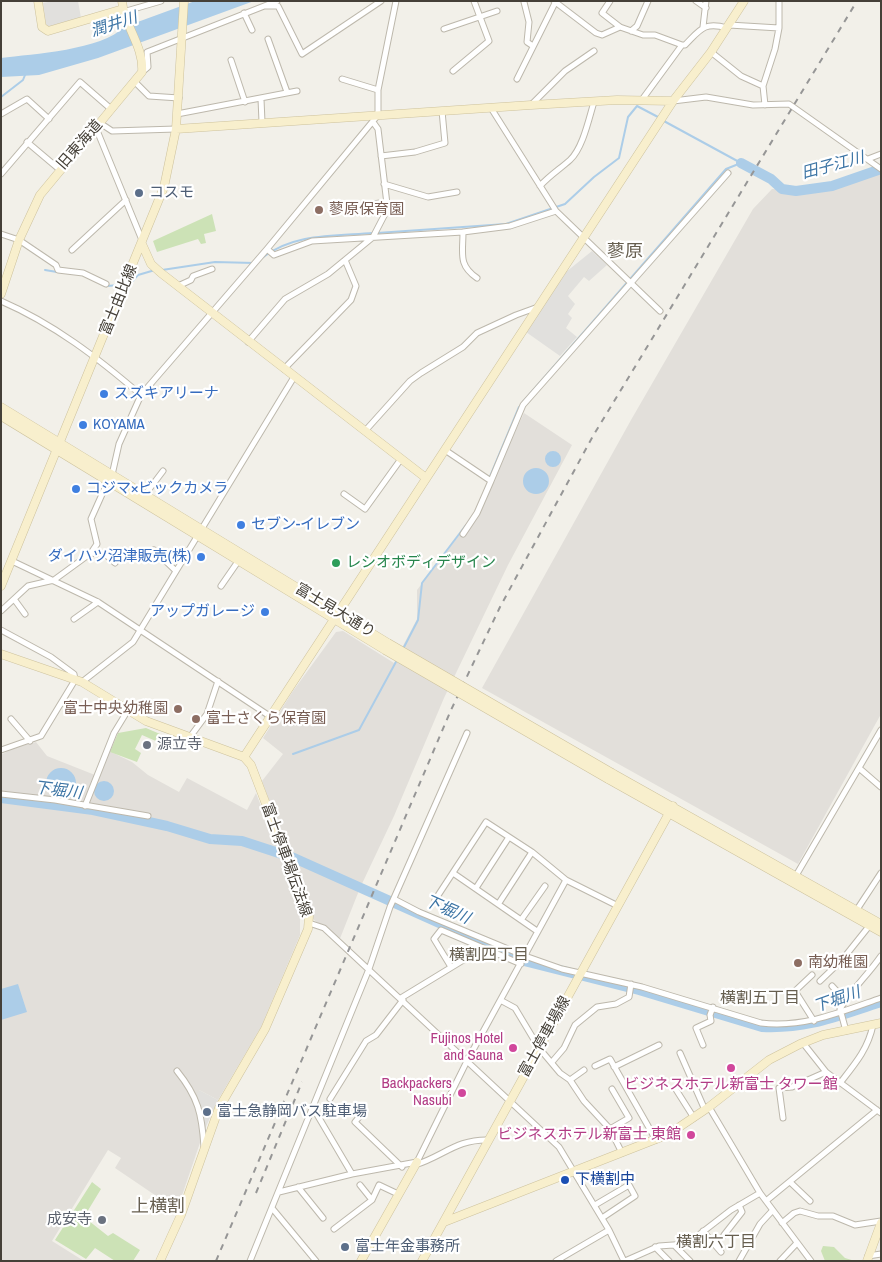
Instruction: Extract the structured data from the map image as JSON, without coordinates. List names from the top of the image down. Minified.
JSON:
{"streets":{"street":["旧東海道","富士由比線","富士見大通り","富士停車場伝法線","富士停車場線"]},"crossings":[["富士由比線","富士見大通り"],["富士見大通り","富士停車場線"]],"districts":["蓼原","横割四丁目","横割五丁目","上横割","横割六丁目"],"water":["潤井川","田子江川","下堀川"],"places":["コスモ","蓼原保育園","スズキアリーナ","KOYAMA","コジマ×ビックカメラ","セブン-イレブン","ダイハツ沼津販売(株)","レシオボディデザイン","アップガレージ","富士中央幼稚園","富士さくら保育園","源立寺","南幼稚園","Fujinos Hotel and Sauna","ビジネスホテル新富士 タワー館","Backpackers Nasubi","富士急静岡バス駐車場","ビジネスホテル新富士 東館","下横割中","成安寺","富士年金事務所"]}
